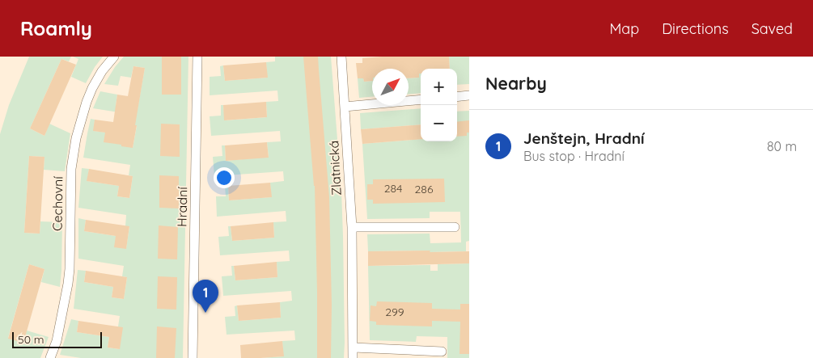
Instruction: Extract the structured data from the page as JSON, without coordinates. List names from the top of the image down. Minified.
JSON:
{"streets":{"street":["Zlatnická","Cechovní","Hradní"]},"house_numbers":["284","286","299"],"scale_bar":"50 m","north":"top right","page":{"header":"Roamly","nav":["Map","Directions","Saved"],"heading":"Nearby","map_buttons":["+","−"],"list":[{"mark":"1","name":"Jenštejn, Hradní","note":"Bus stop · Hradní","value":"80 m"}],"pins":"1","scale":"50 m"}}
